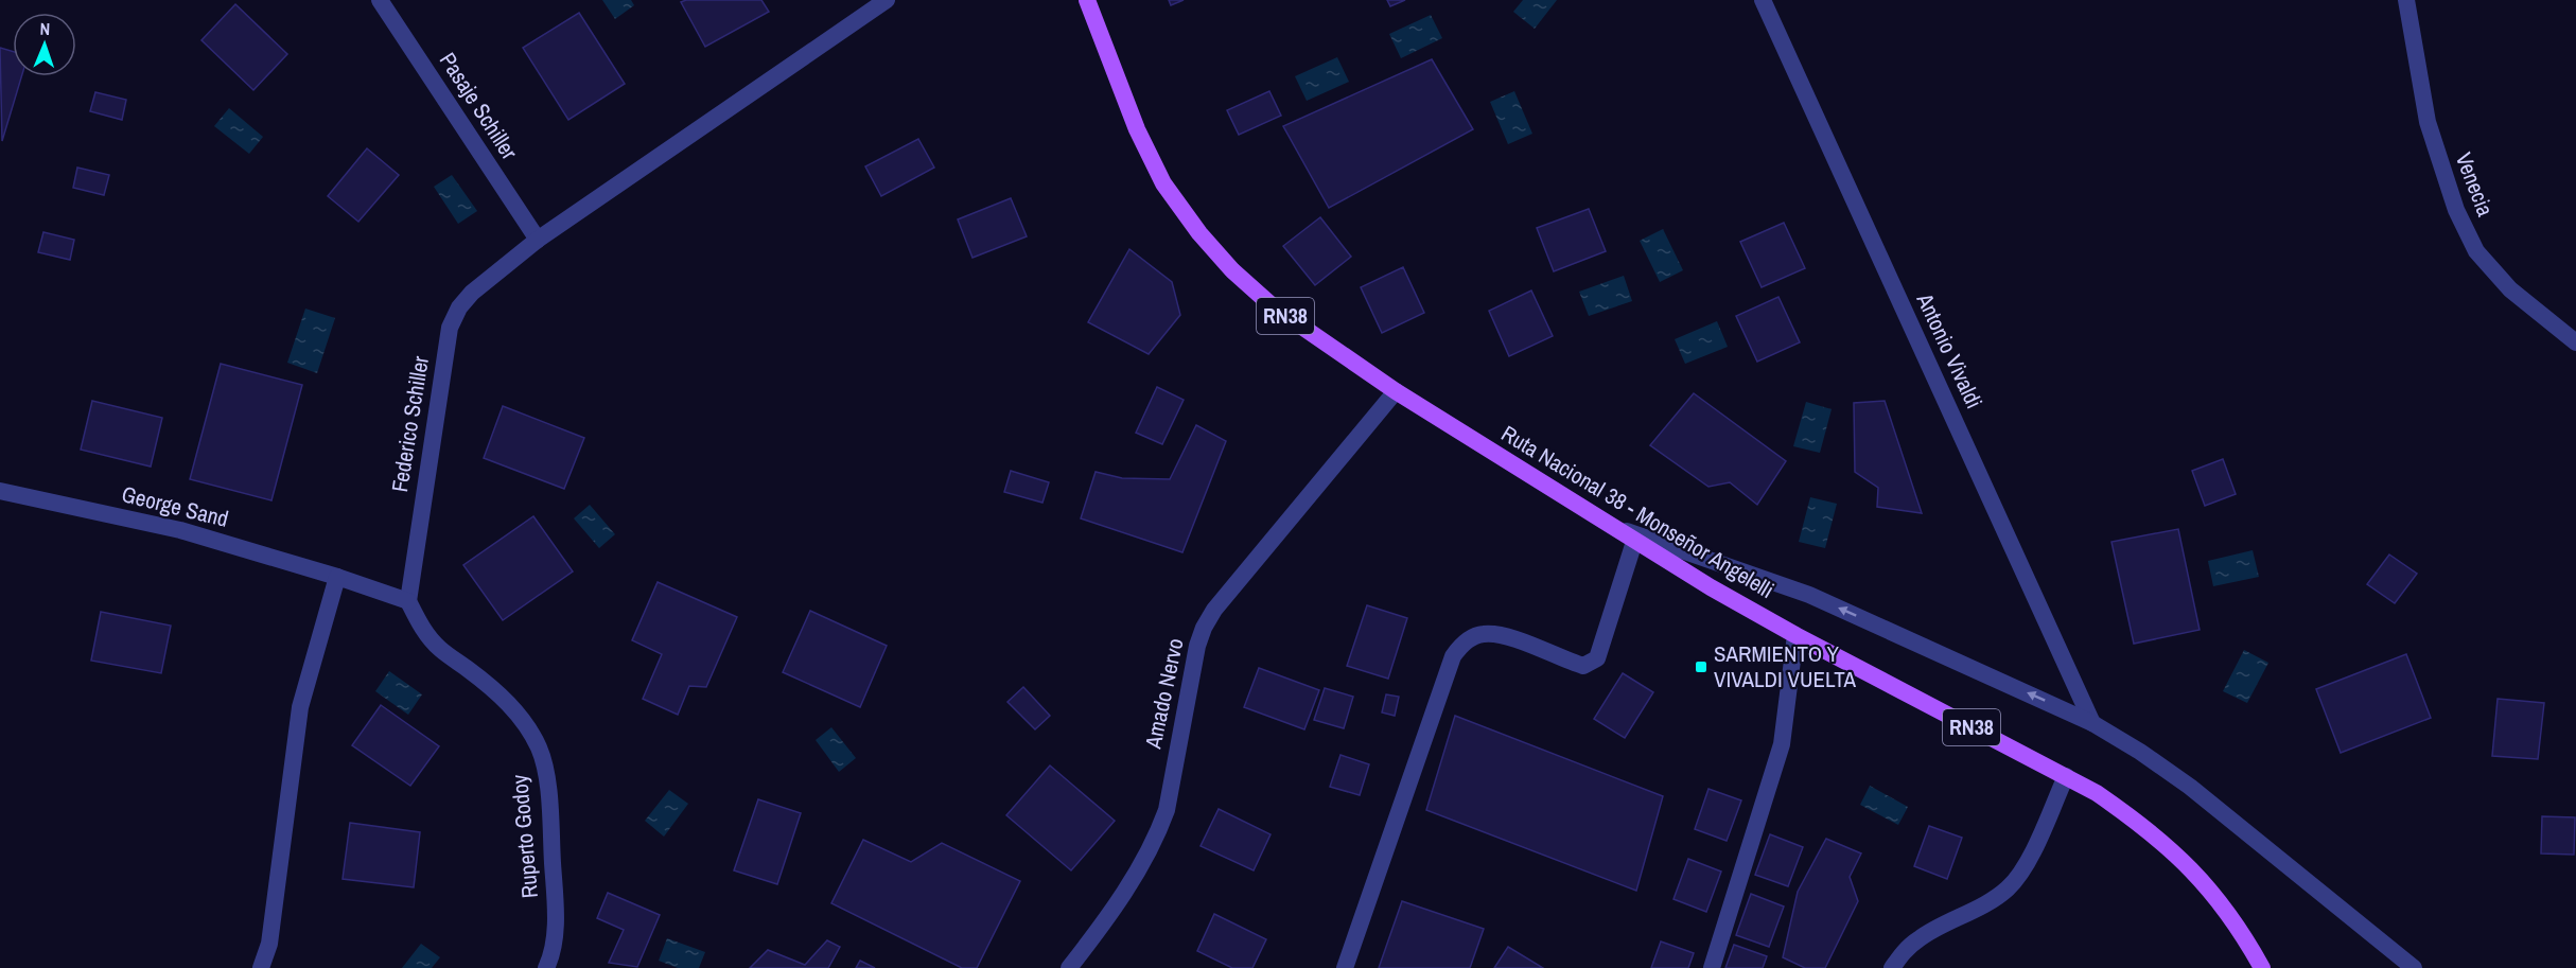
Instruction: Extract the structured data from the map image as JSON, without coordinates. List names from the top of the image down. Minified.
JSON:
{"streets":{"main road":["RN38","Ruta Nacional 38 - Monseñor Angelelli"],"street":["Pasaje Schiller","Venecia","Antonio Vivaldi","Federico Schiller","George Sand","Amado Nervo","Ruperto Godoy"]},"crossings":[["Pasaje Schiller","Federico Schiller"],["Federico Schiller","Ruperto Godoy"],["Ruta Nacional 38 - Monseñor Angelelli","Amado Nervo"]],"places":{"transit":["SARMIENTO Y VIVALDI VUELTA"]},"north":"top"}
